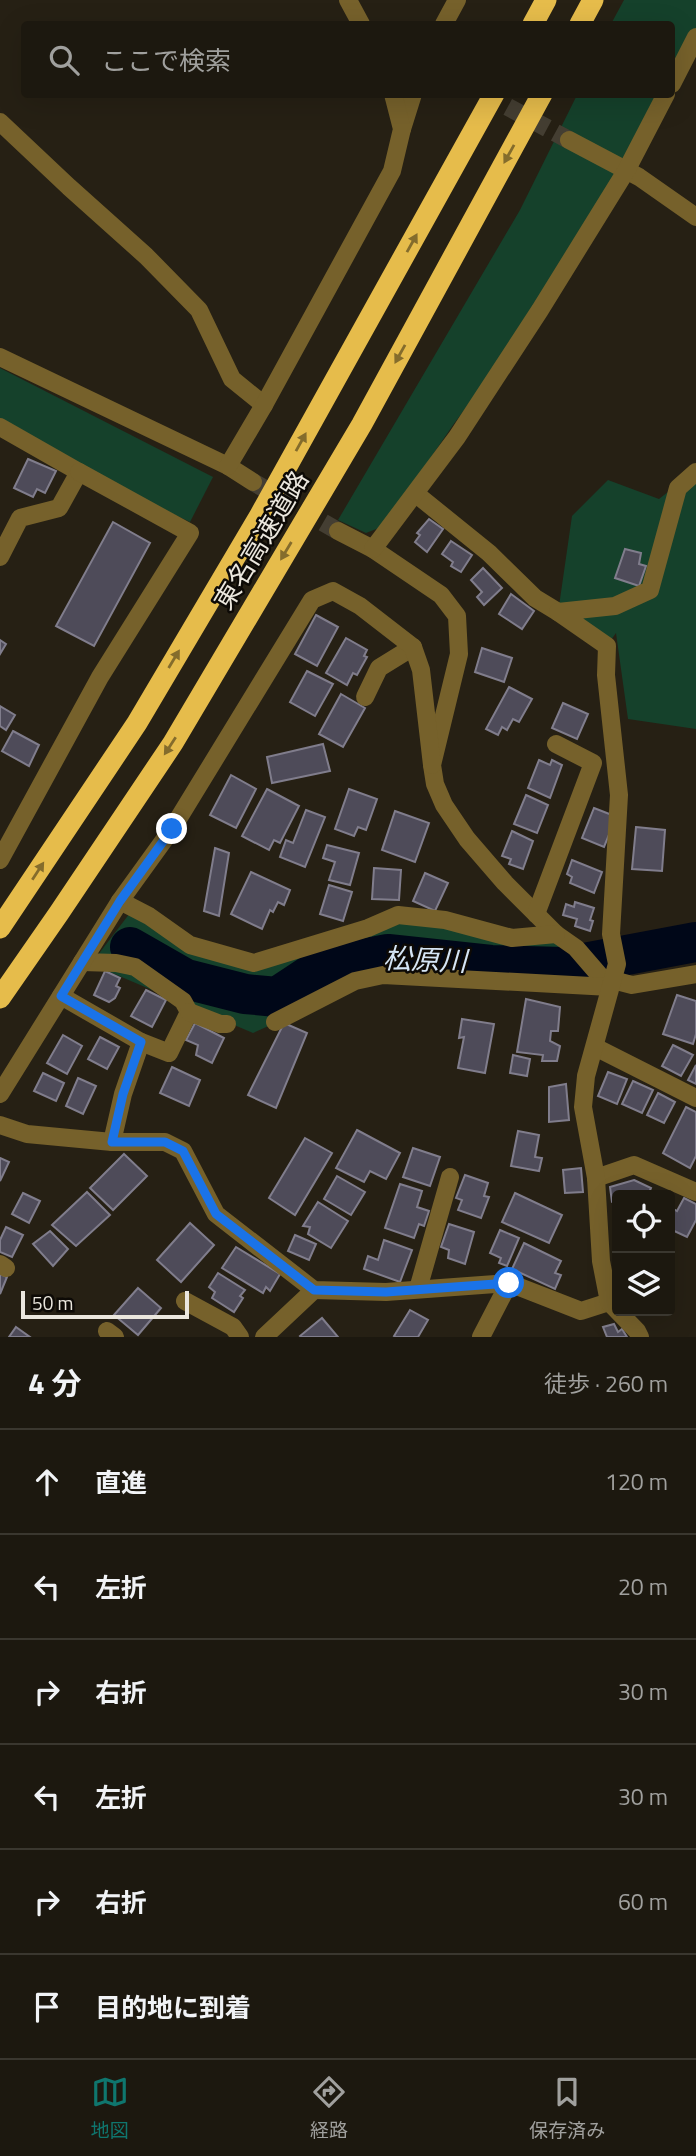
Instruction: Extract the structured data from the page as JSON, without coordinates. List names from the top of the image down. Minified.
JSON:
{"streets":{"highway":["東名高速道路"]},"water":["松原川"],"scale_bar":"50 m","page":{"search":"ここで検索","scale":"50 m","heading":["4 分","徒歩 · 260 m"],"list":[["直進","120 m"],["左折","20 m"],["右折","30 m"],["左折","30 m"],["右折","60 m"],"目的地に到着"],"nav":["地図","経路","保存済み"]}}
